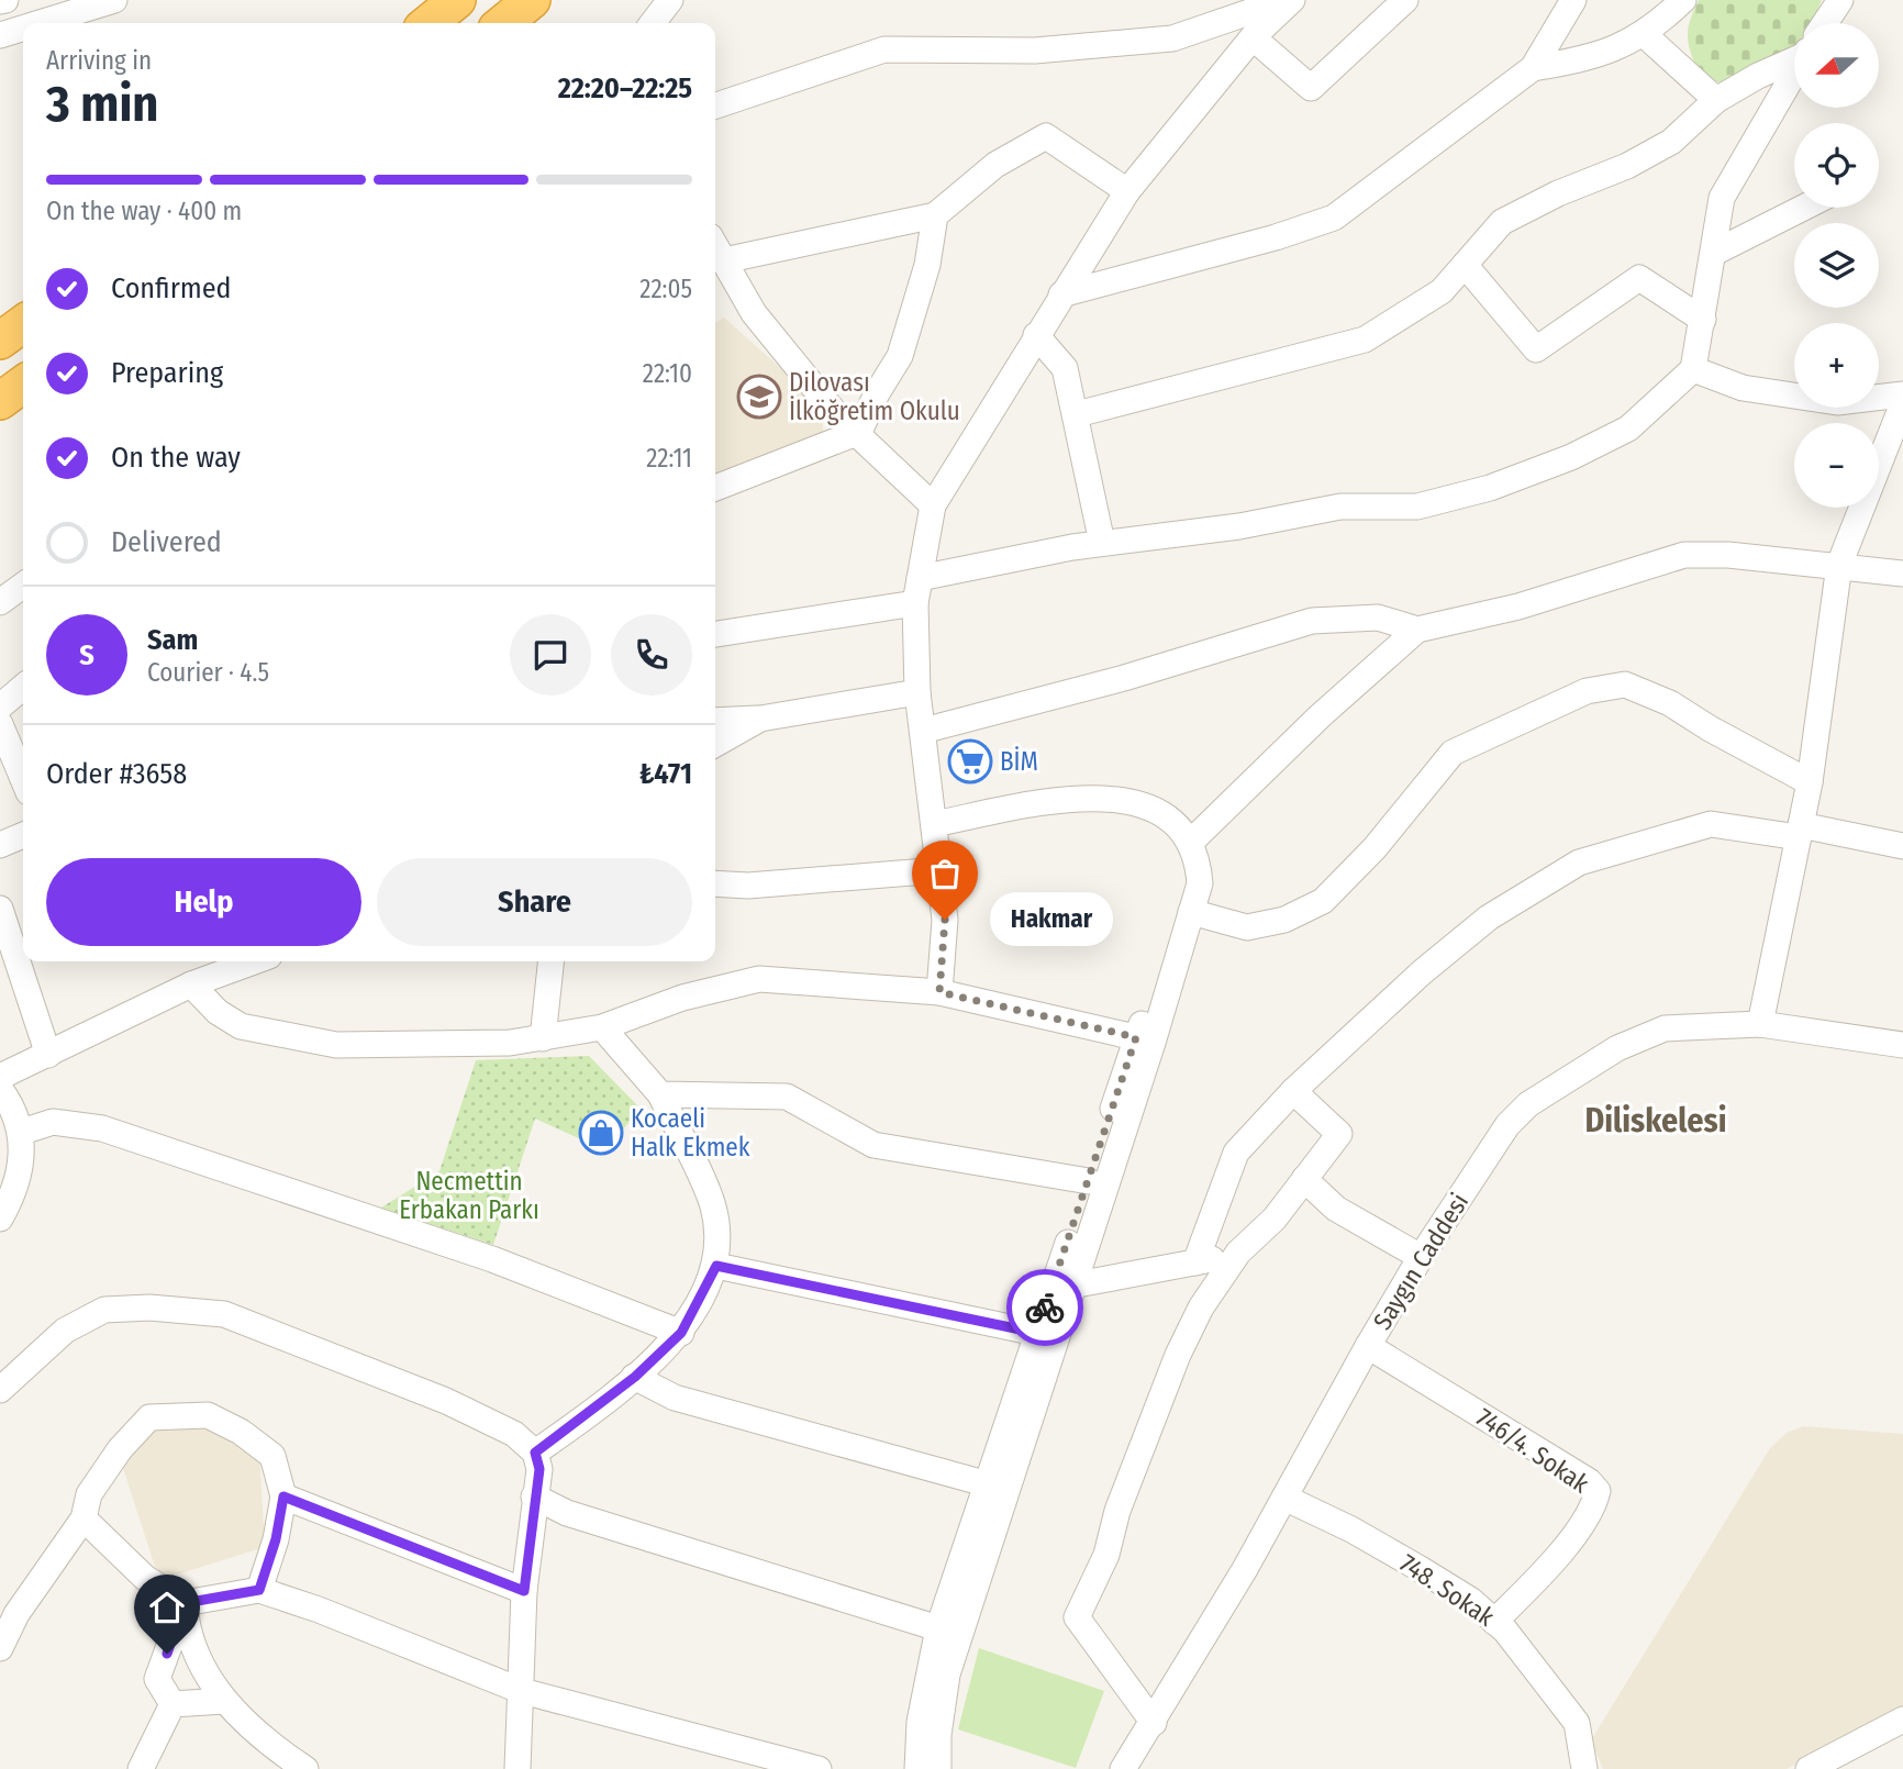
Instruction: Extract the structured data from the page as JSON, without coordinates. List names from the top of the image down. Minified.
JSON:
{"streets":{"street":["Saygın Caddesi","746/4. Sokak","748. Sokak"]},"crossings":[["Saygın Caddesi","746/4. Sokak"],["Saygın Caddesi","748. Sokak"],["746/4. Sokak","748. Sokak"]],"districts":["Diliskelesi"],"parks":["Necmettin Erbakan Parkı"],"places":{"school or university":["Dilovası İlköğretim Okulu"],"supermarket":["BİM"],"other":["Hakmar"],"shop":["Kocaeli Halk Ekmek"]},"north":"left","page":{"map_buttons":["+","−"],"heading":["3 min","Arriving in","22:20–22:25"],"panel":["Sam","Courier · 4.5","Order #3658","₺471"],"bar":"On the way · 400 m","list":[["Confirmed","22:05"],["Preparing","22:10"],["On the way","22:11"],"Delivered"],"round":"S","buttons":["Help","Share"],"bubble":"Hakmar"}}
